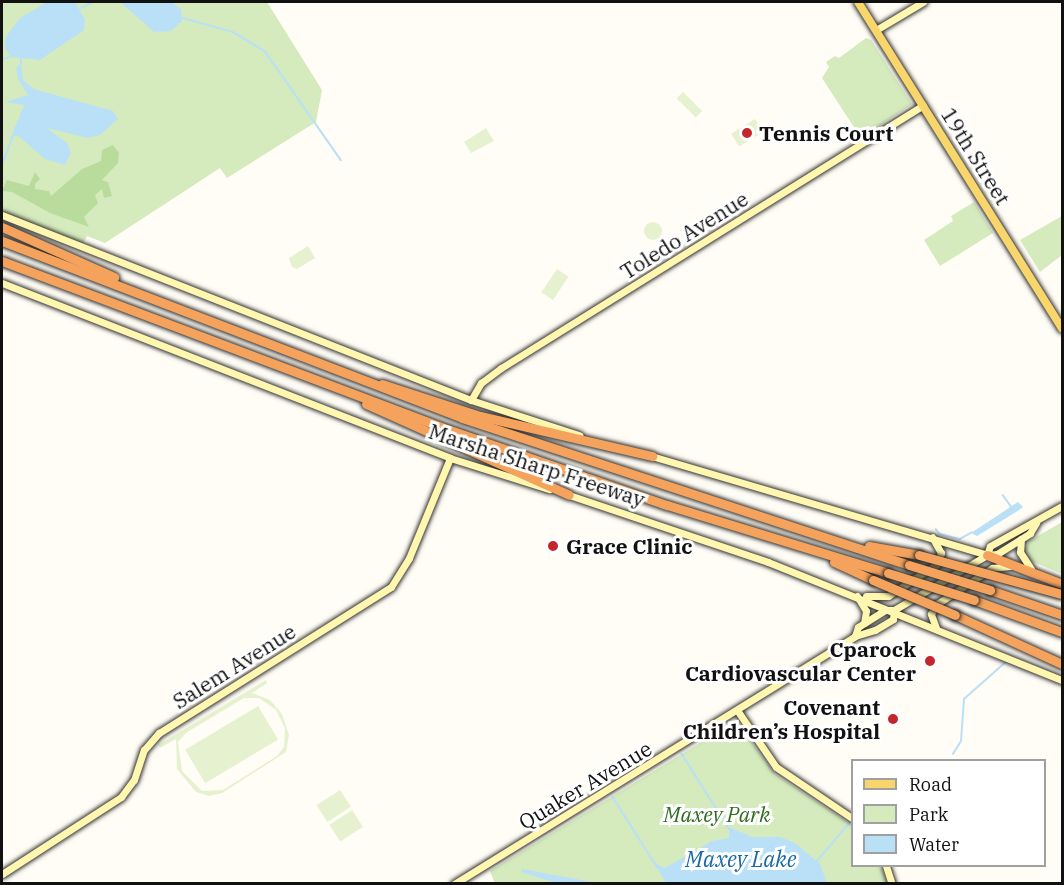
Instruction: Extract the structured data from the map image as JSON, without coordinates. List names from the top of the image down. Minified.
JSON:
{"streets":{"highway":["Marsha Sharp Freeway"],"main road":["19th Street","Toledo Avenue","Salem Avenue","Quaker Avenue"]},"crossings":[["19th Street","Toledo Avenue"],["Toledo Avenue","Marsha Sharp Freeway"],["Marsha Sharp Freeway","Salem Avenue"],["Marsha Sharp Freeway","Quaker Avenue"]],"water":["Maxey Lake"],"parks":["Maxey Park"],"places":["Tennis Court","Grace Clinic","Cparock Cardiovascular Center","Covenant Children’s Hospital"],"legend":["Road","Park","Water"]}
